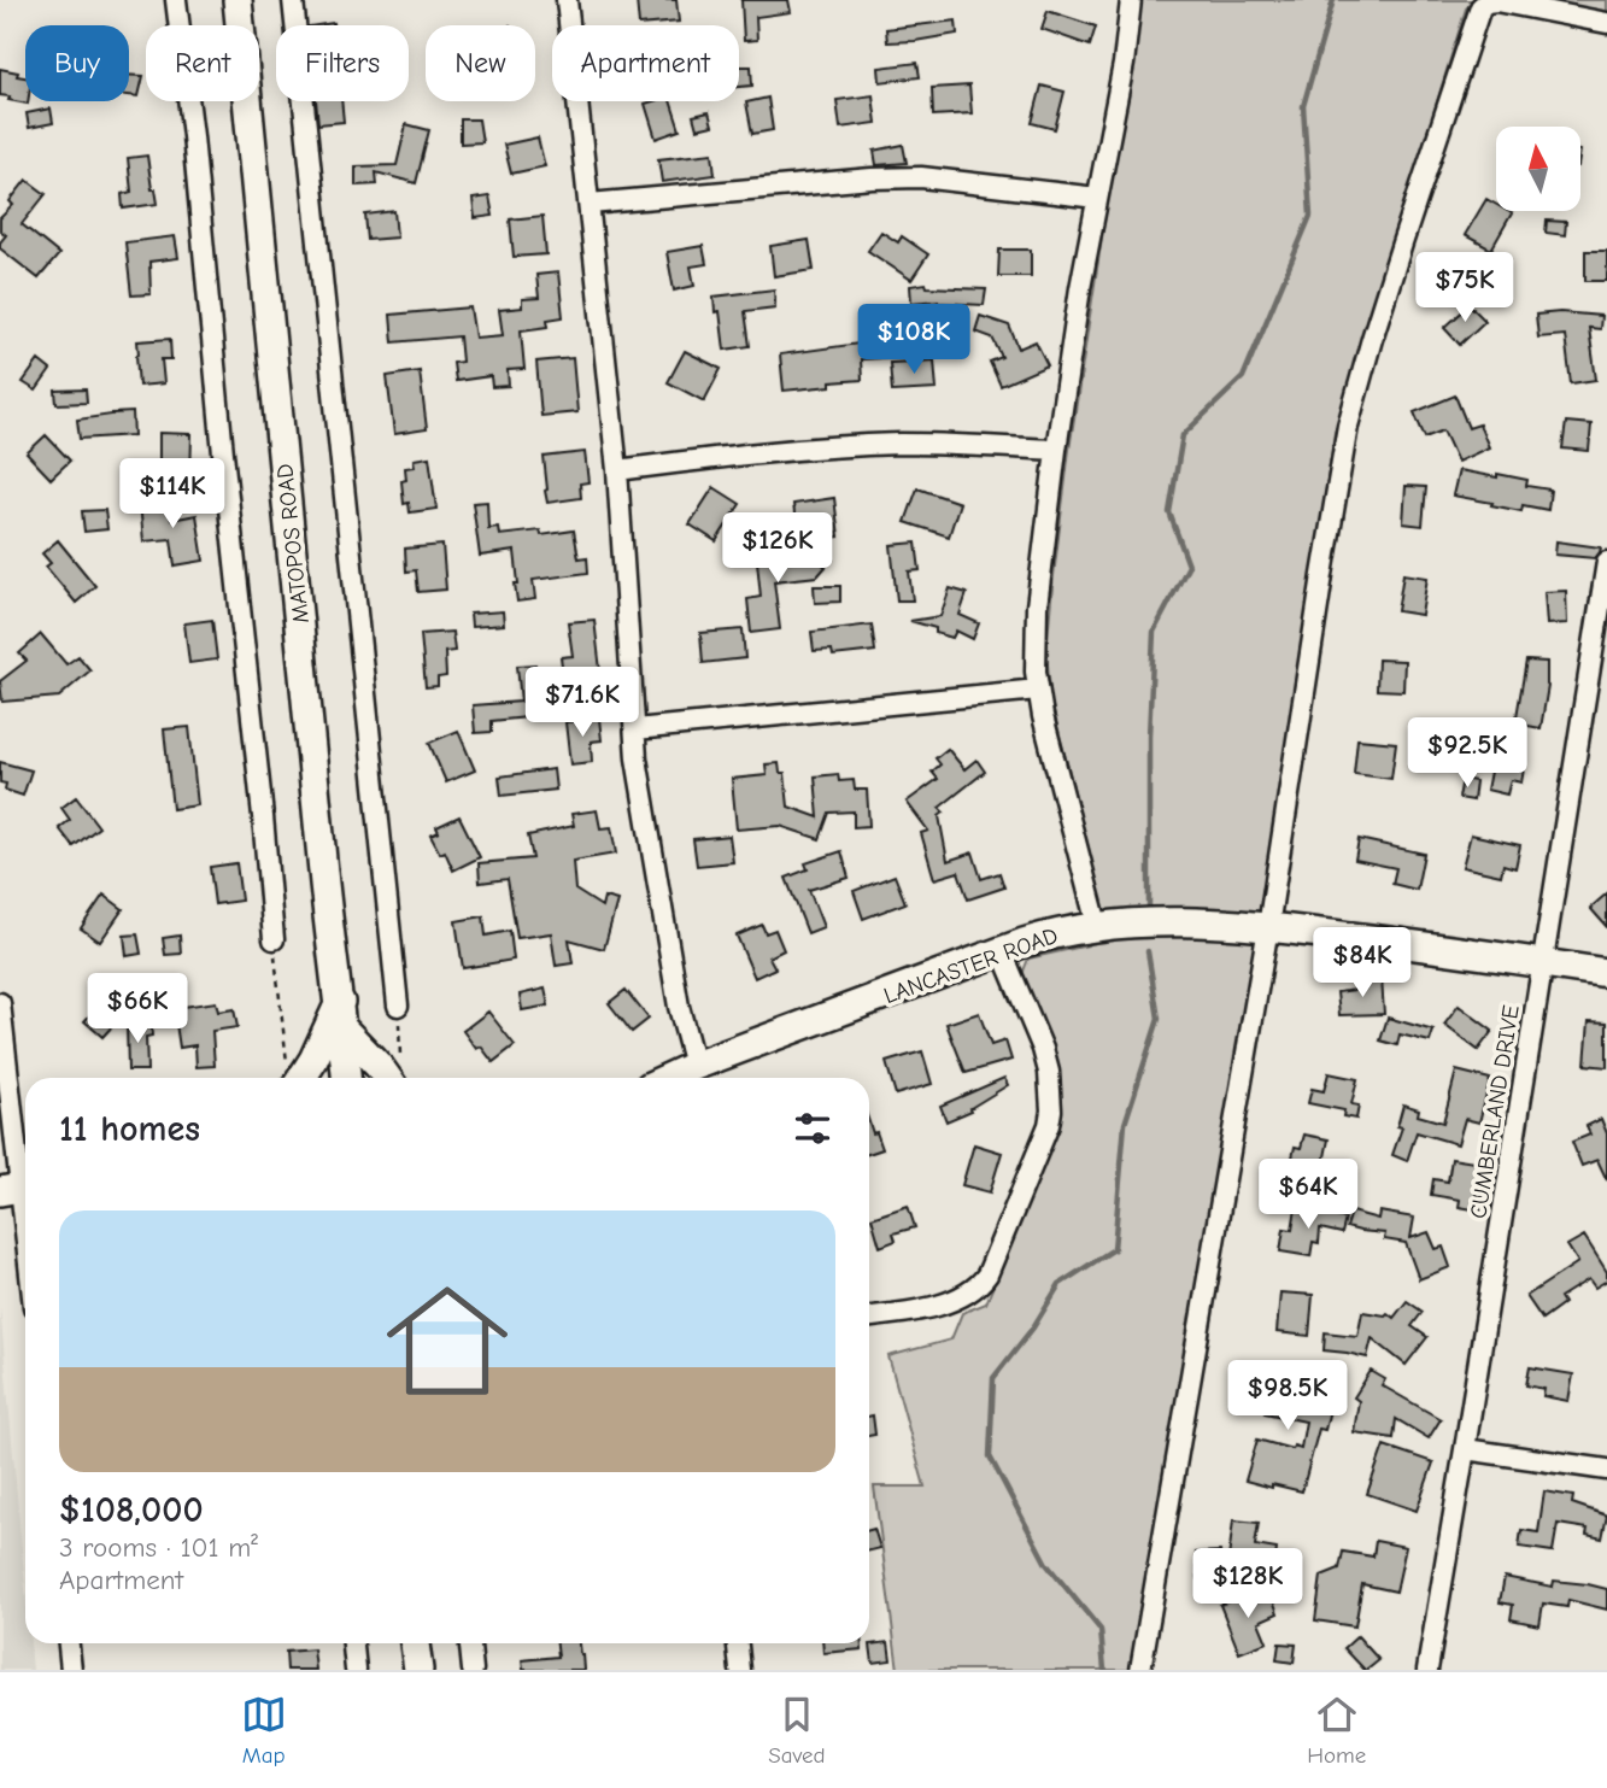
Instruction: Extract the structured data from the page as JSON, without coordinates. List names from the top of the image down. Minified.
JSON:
{"streets":{"main road":["MATOPOS ROAD","LANCASTER ROAD"],"street":["CUMBERLAND DRIVE"]},"crossings":[["LANCASTER ROAD","CUMBERLAND DRIVE"]],"north":"top","page":{"chip":["Buy","Rent","Filters","New","Apartment"],"price":["$75K","$108K","$114K","$126K","$71.6K","$92.5K","$84K","$66K","$64K","$98.5K","$128K"],"heading":"11 homes","list":[{"name":"$108,000","note":"3 rooms · 101 m² · Apartment"}],"tabs":["Map","Saved","Home"]}}
